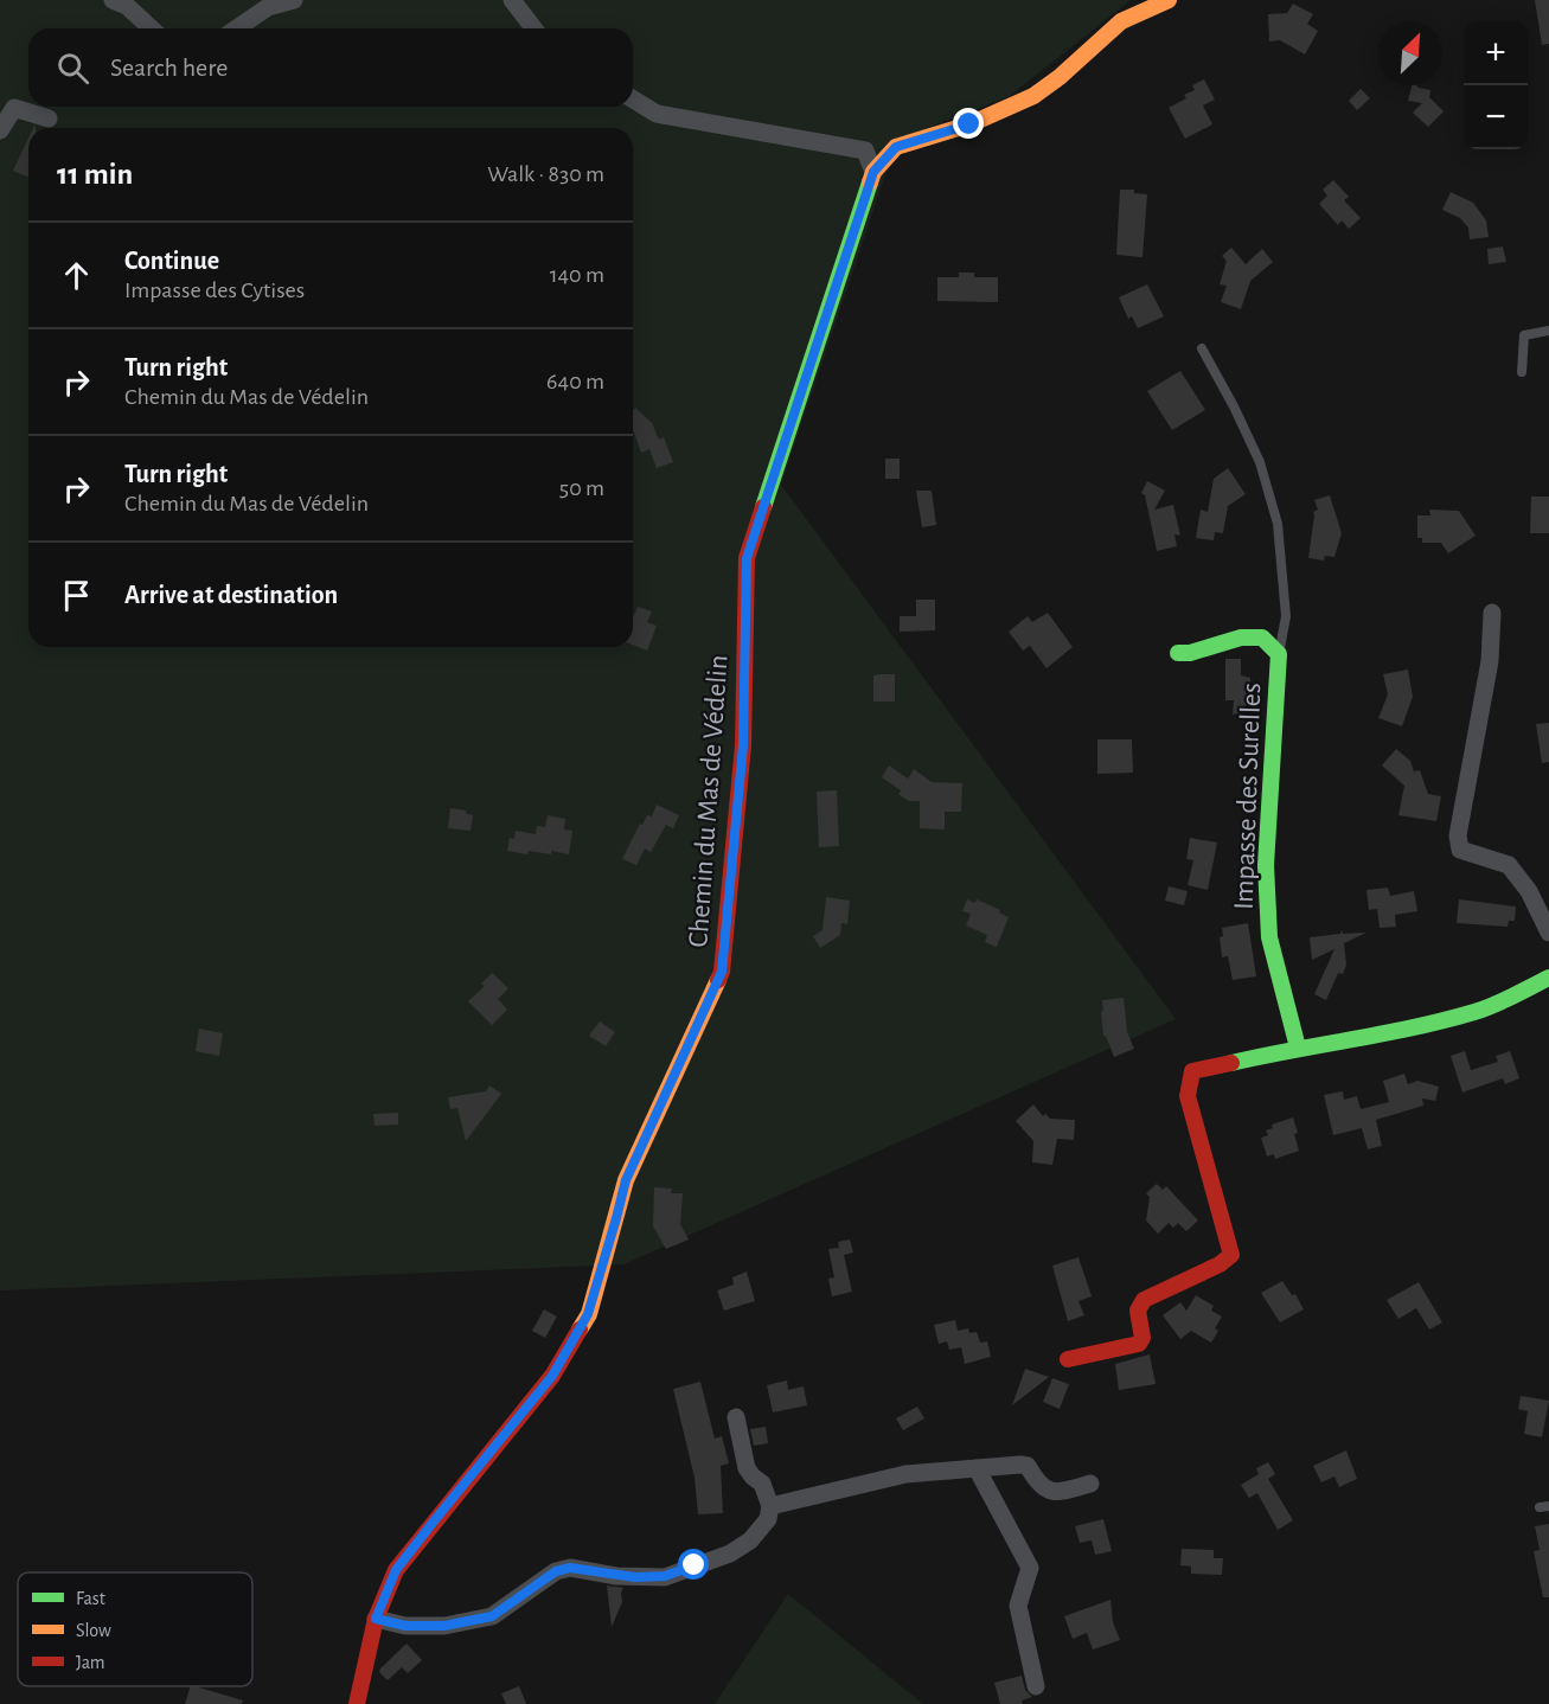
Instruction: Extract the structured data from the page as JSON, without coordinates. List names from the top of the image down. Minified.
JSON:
{"streets":{"street":["Impasse des Surelles","Chemin du Mas de Védelin"]},"legend":["Fast","Slow","Jam"],"north":"top right","page":{"map_buttons":["+","−"],"search":"Search here","heading":["11 min","Walk · 830 m"],"list":[["Continue","Impasse des Cytises","140 m"],["Turn right","Chemin du Mas de Védelin","640 m"],["Turn right","Chemin du Mas de Védelin","50 m"],"Arrive at destination"]}}
